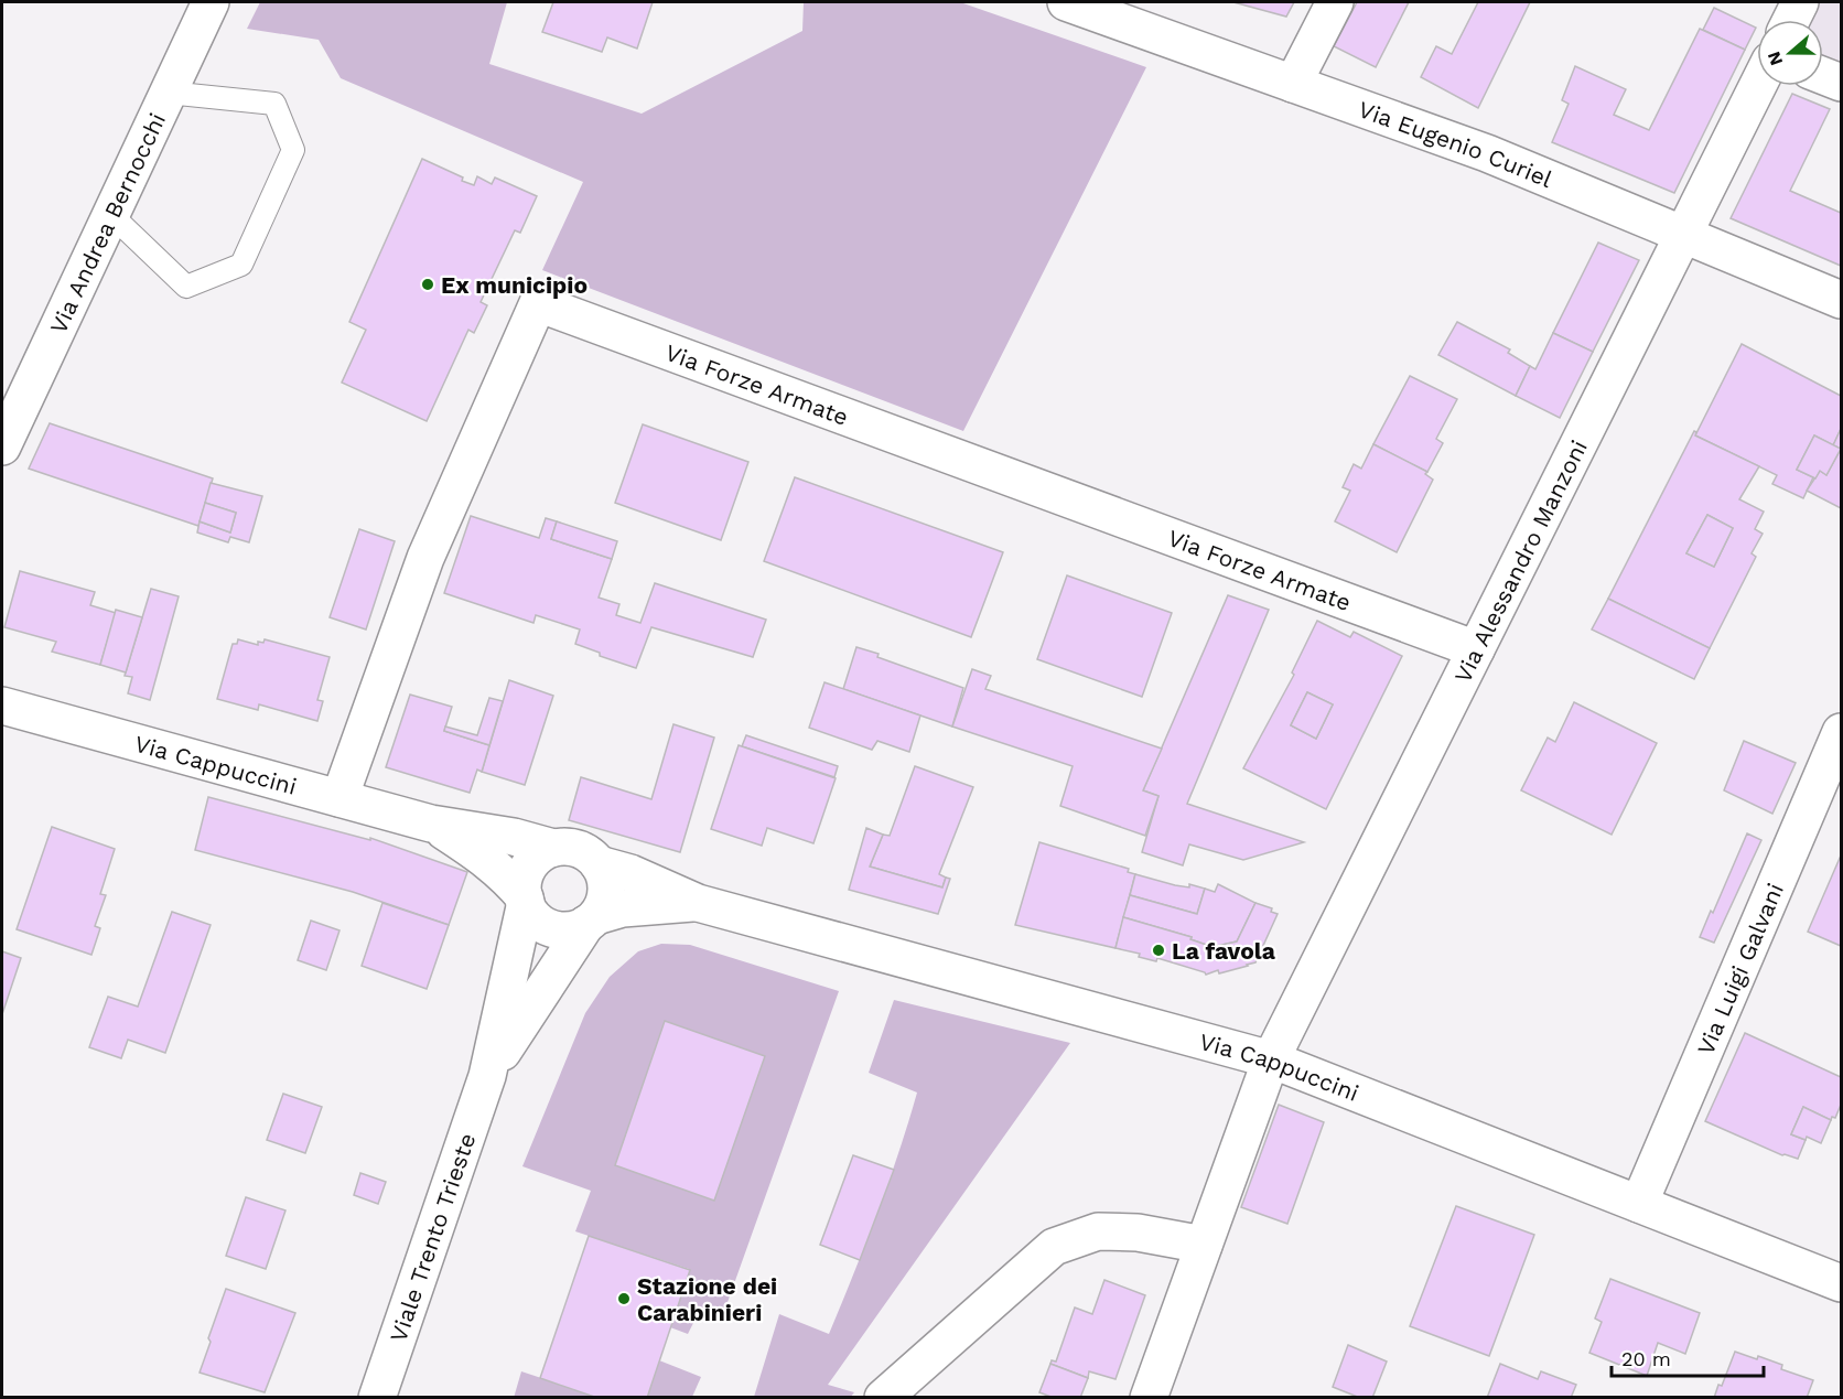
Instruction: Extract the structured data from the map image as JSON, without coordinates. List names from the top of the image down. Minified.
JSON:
{"streets":{"street":["Via Eugenio Curiel","Via Andrea Bernocchi","Via Forze Armate","Via Alessandro Manzoni","Via Cappuccini","Via Luigi Galvani","Viale Trento Trieste"]},"crossings":[["Via Eugenio Curiel","Via Alessandro Manzoni"],["Via Forze Armate","Via Alessandro Manzoni"],["Via Forze Armate","Via Cappuccini"],["Via Alessandro Manzoni","Via Cappuccini"],["Via Cappuccini","Via Luigi Galvani"],["Via Cappuccini","Viale Trento Trieste"]],"places":["Ex municipio","La favola","Stazione dei Carabinieri"],"scale_bar":"20 m","north":"left"}
